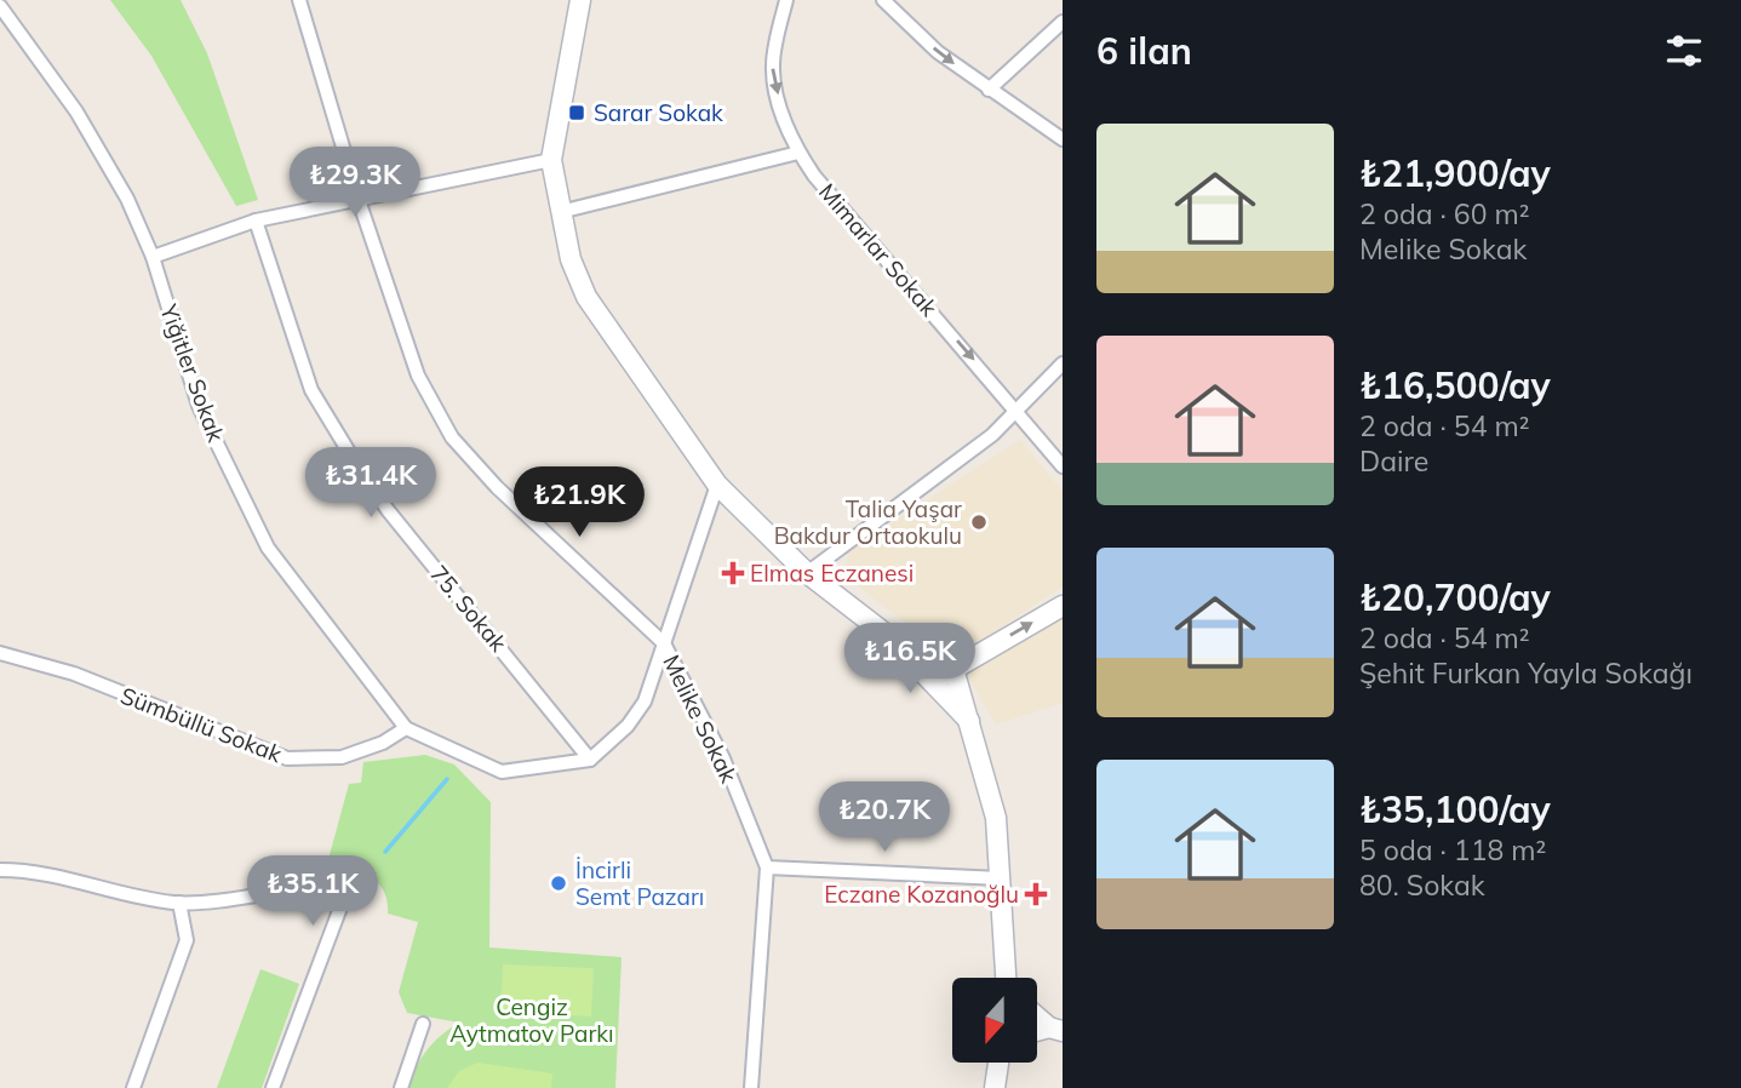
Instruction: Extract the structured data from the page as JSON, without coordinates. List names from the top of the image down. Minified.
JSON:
{"streets":{"street":["Mimarlar Sokak","Yiğitler Sokak","75. Sokak","Melike Sokak","Sümbüllü Sokak"]},"crossings":[["Yiğitler Sokak","Sümbüllü Sokak"]],"one_way":["Mimarlar Sokak"],"parks":["Cengiz Aytmatov Parkı"],"places":{"transit":["Sarar Sokak"],"other":["Talia Yaşar Bakdur Ortaokulu","İncirli Semt Pazarı"],"health":["Elmas Eczanesi","Eczane Kozanoğlu"]},"north":"bottom","page":{"heading":"6 ilan","list":[{"name":"₺21,900/ay","note":"2 oda · 60 m² · Melike Sokak"},{"name":"₺16,500/ay","note":"2 oda · 54 m² · Daire"},{"name":"₺20,700/ay","note":"2 oda · 54 m² · Şehit Furkan Yayla Sokağı"},{"name":"₺35,100/ay","note":"5 oda · 118 m² · 80. Sokak"}],"price":["₺29.3K","₺31.4K","₺21.9K","₺16.5K","₺20.7K","₺35.1K"]}}
